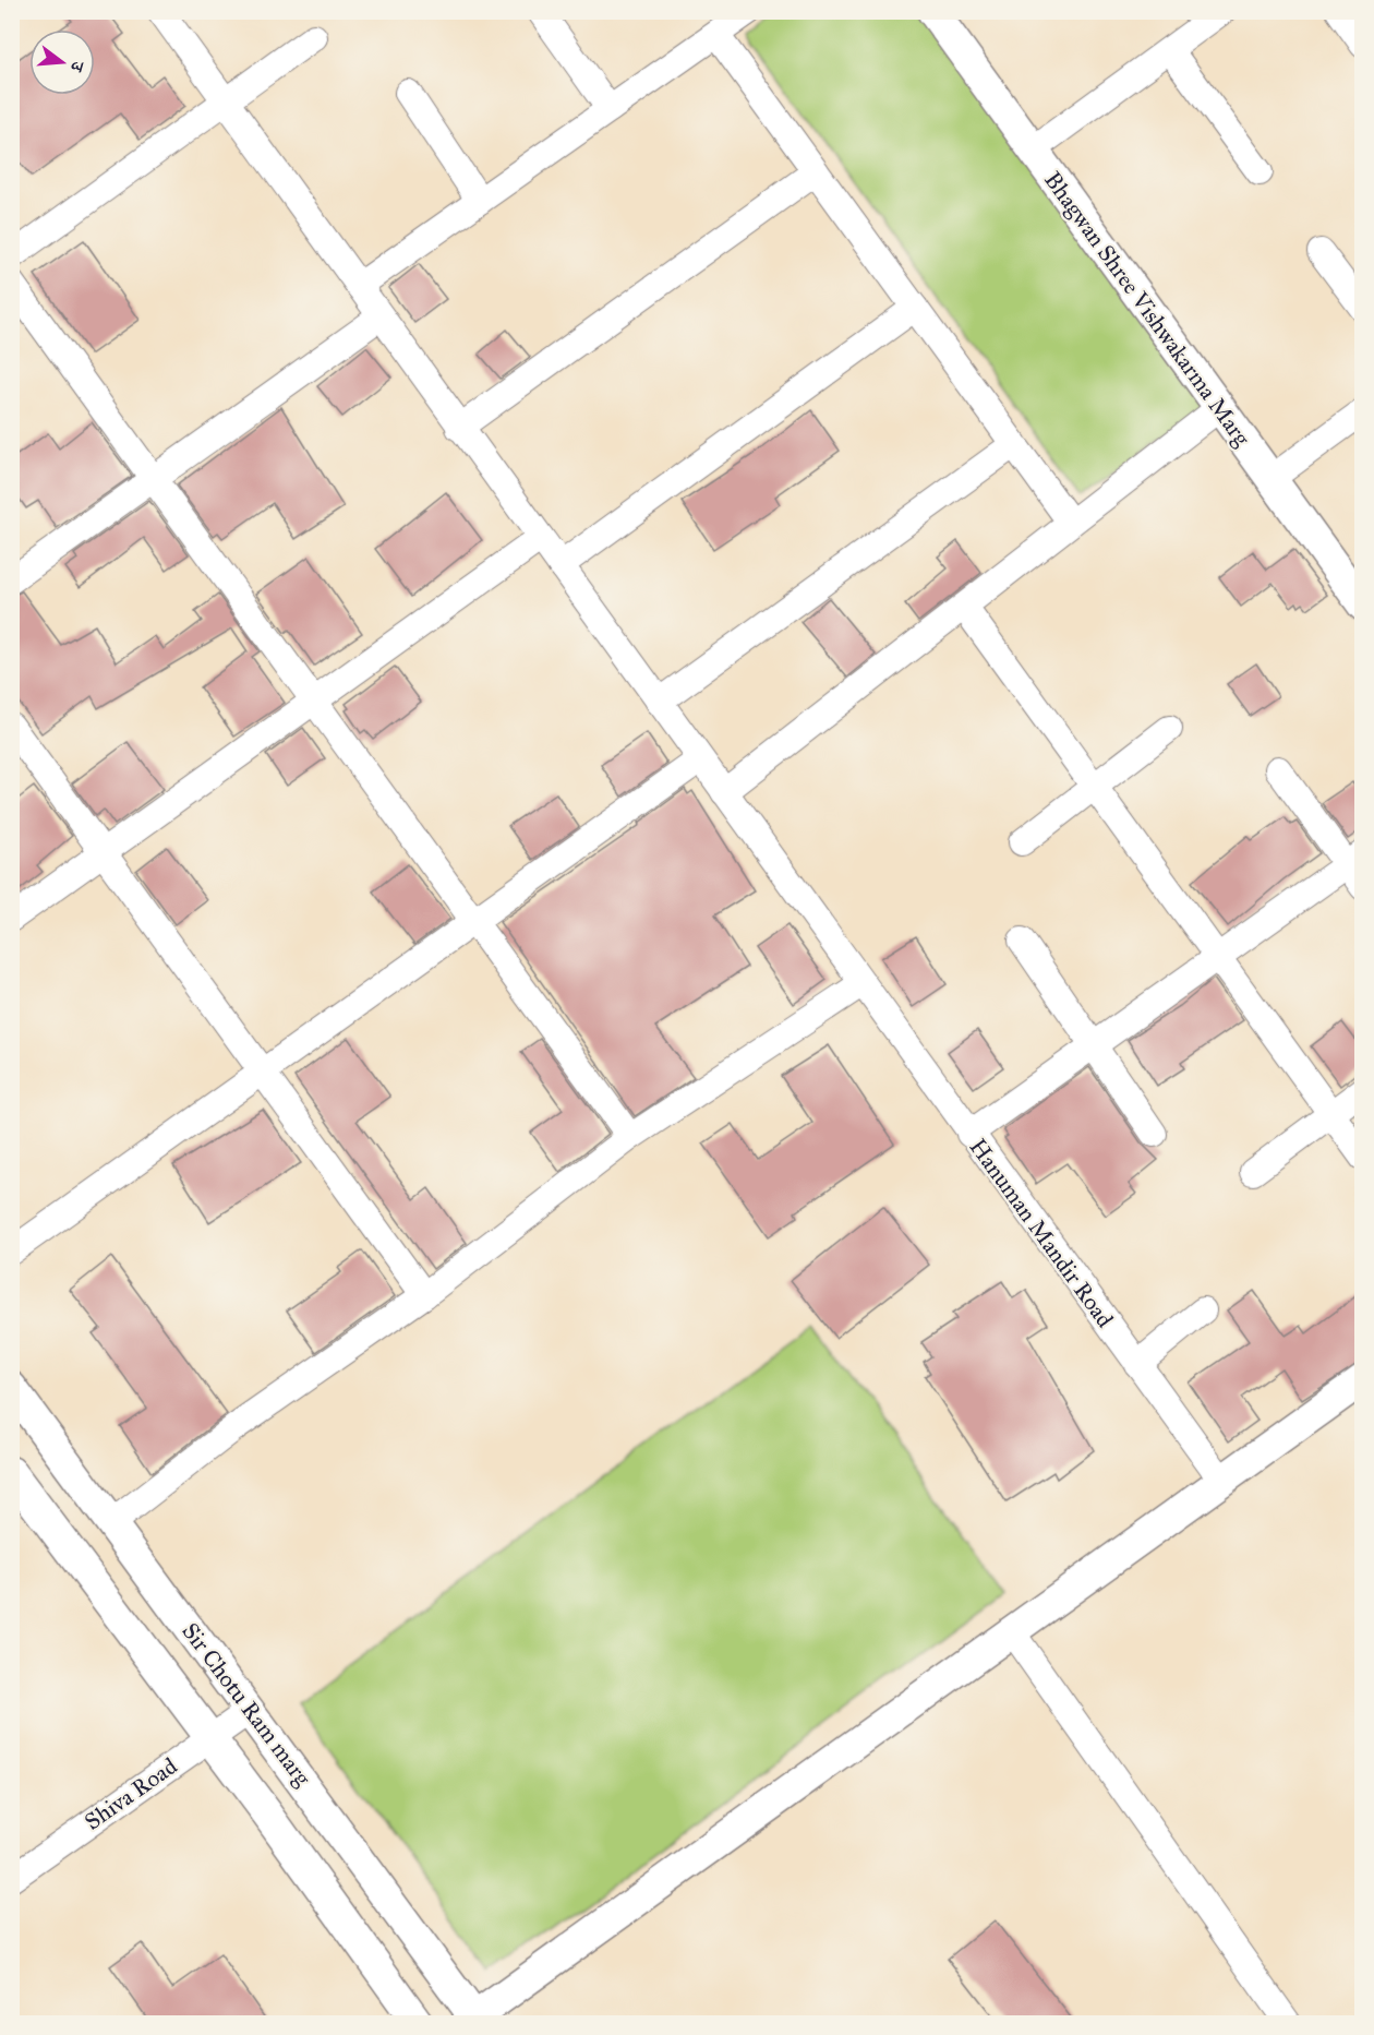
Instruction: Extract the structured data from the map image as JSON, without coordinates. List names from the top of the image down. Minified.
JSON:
{"streets":{"street":["Bhagwan Shree Vishwakarma Marg","Hanuman Mandir Road","Sir Chotu Ram marg","Shiva Road"]},"crossings":[["Sir Chotu Ram marg","Shiva Road"]],"north":"right"}
